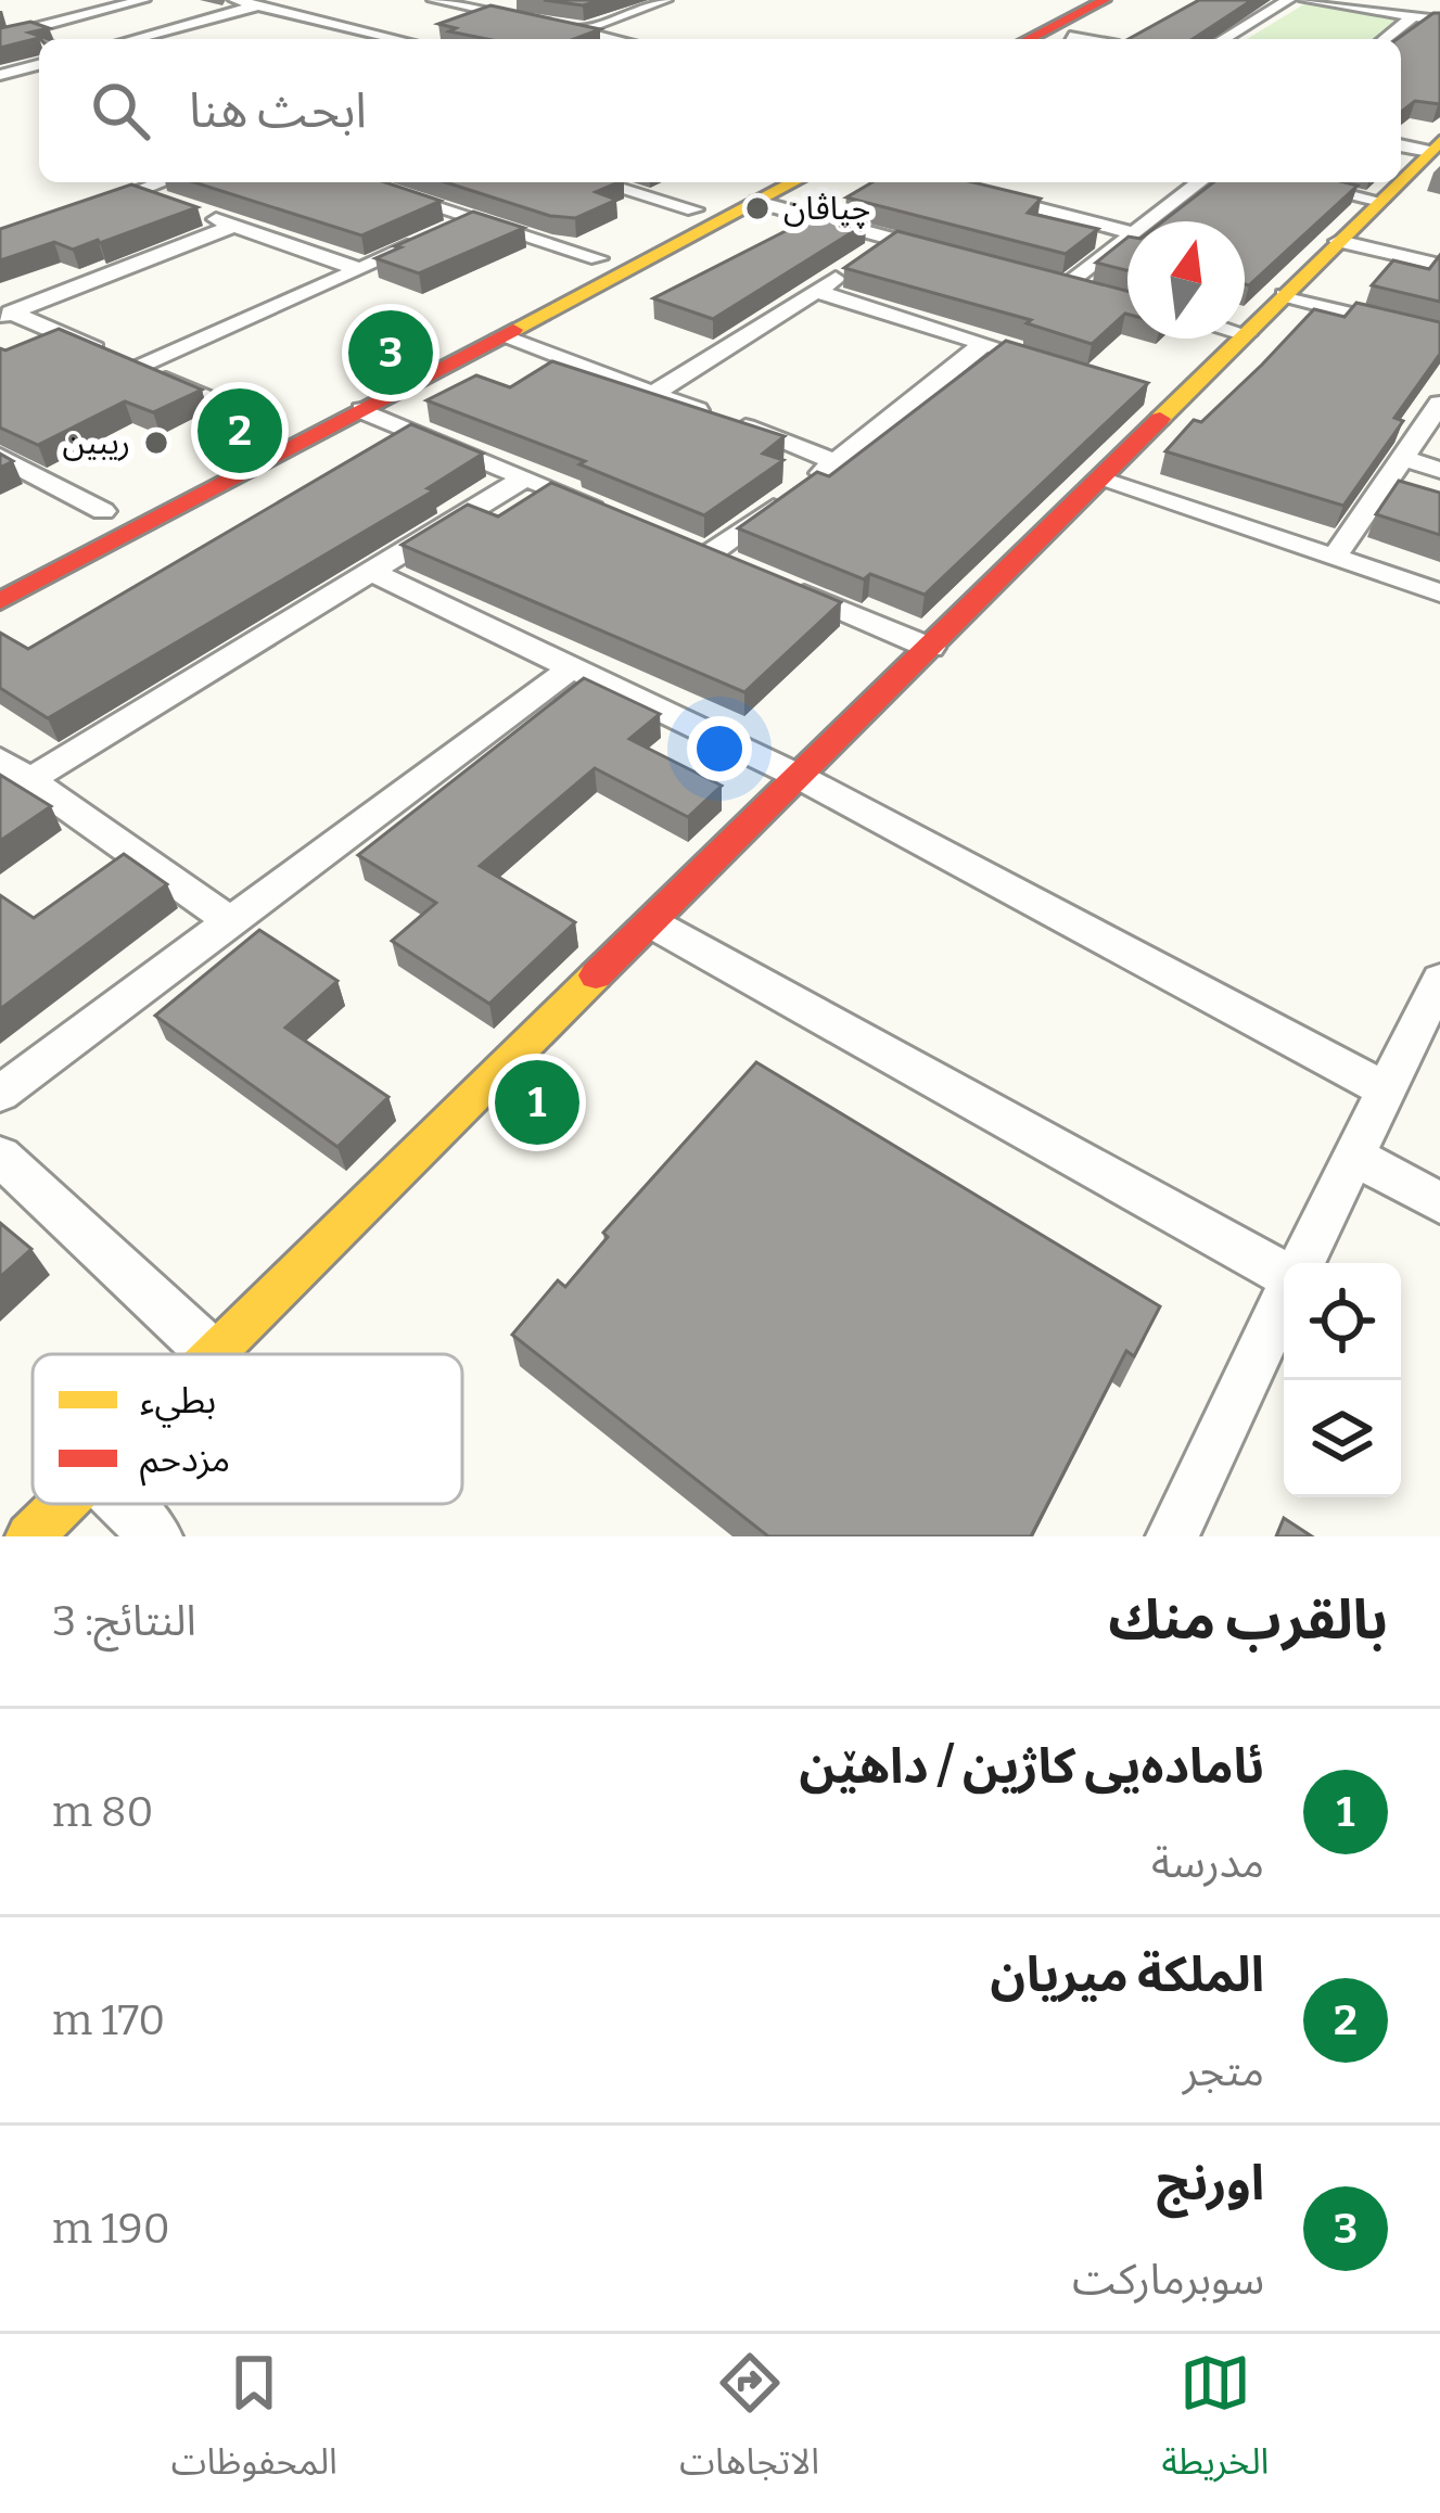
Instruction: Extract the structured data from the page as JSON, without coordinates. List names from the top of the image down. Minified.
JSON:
{"places":["چياڤان","ريبين"],"legend":["بطيء","مزدحم"],"north":"top","page":{"search":"ابحث هنا","pins":["3","2","1"],"heading":["بالقرب منك","النتائج: 3"],"list":[{"mark":"1","name":"ئامادەيی کاژين / داهێن","note":"مدرسة","value":"80 m"},{"mark":"2","name":"الملكة ميريان","note":"متجر","value":"170 m"},{"mark":"3","name":"اورنج","note":"سوبرماركت","value":"190 m"}],"nav":["الخريطة","الاتجاهات","المحفوظات"]}}
